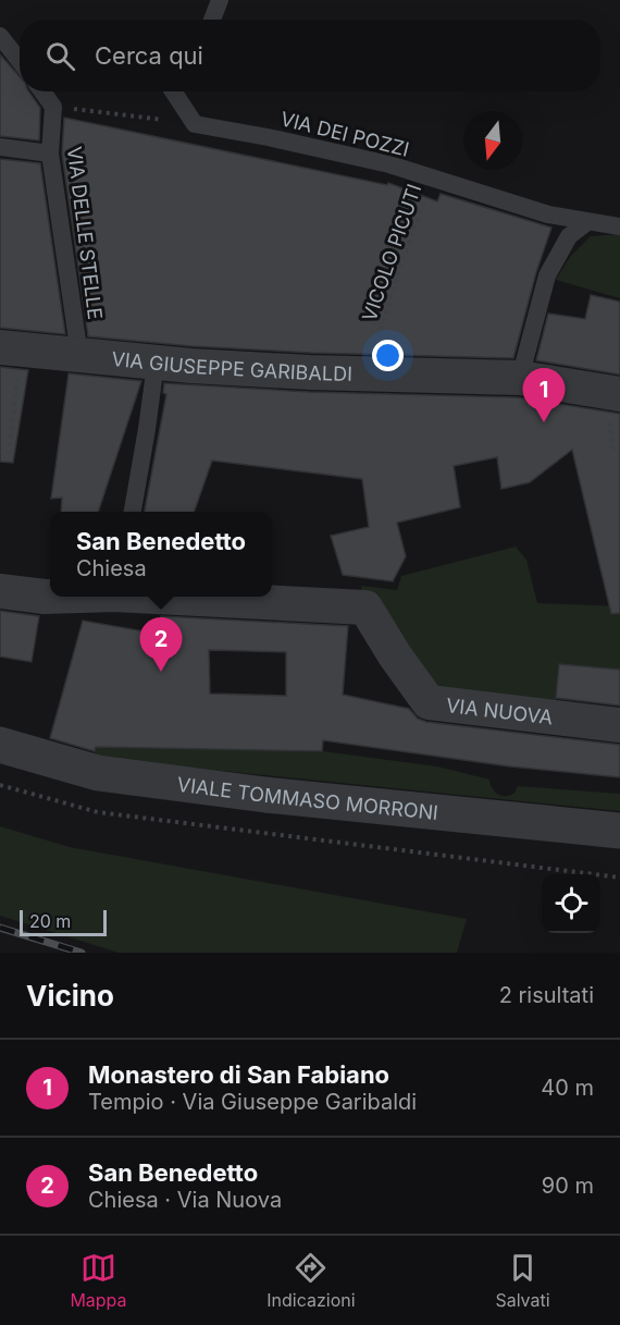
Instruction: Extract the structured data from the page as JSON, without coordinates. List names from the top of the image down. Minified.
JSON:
{"streets":{"street":["VIA GIUSEPPE GARIBALDI","VIA NUOVA","VIALE TOMMASO MORRONI"],"lane":["VIA DEI POZZI","VIA DELLE STELLE"],"path":["VICOLO PICUTI"]},"crossings":[["VIA DEI POZZI","VICOLO PICUTI"],["VIA DELLE STELLE","VIA GIUSEPPE GARIBALDI"],["VICOLO PICUTI","VIA GIUSEPPE GARIBALDI"]],"scale_bar":"20 m","north":"bottom","page":{"search":"Cerca qui","pins":["1","2"],"popup":["San Benedetto","Chiesa"],"scale":"20 m","heading":["Vicino","2 risultati"],"list":[{"mark":"1","name":"Monastero di San Fabiano","note":"Tempio · Via Giuseppe Garibaldi","value":"40 m"},{"mark":"2","name":"San Benedetto","note":"Chiesa · Via Nuova","value":"90 m"}],"nav":["Mappa","Indicazioni","Salvati"]}}
